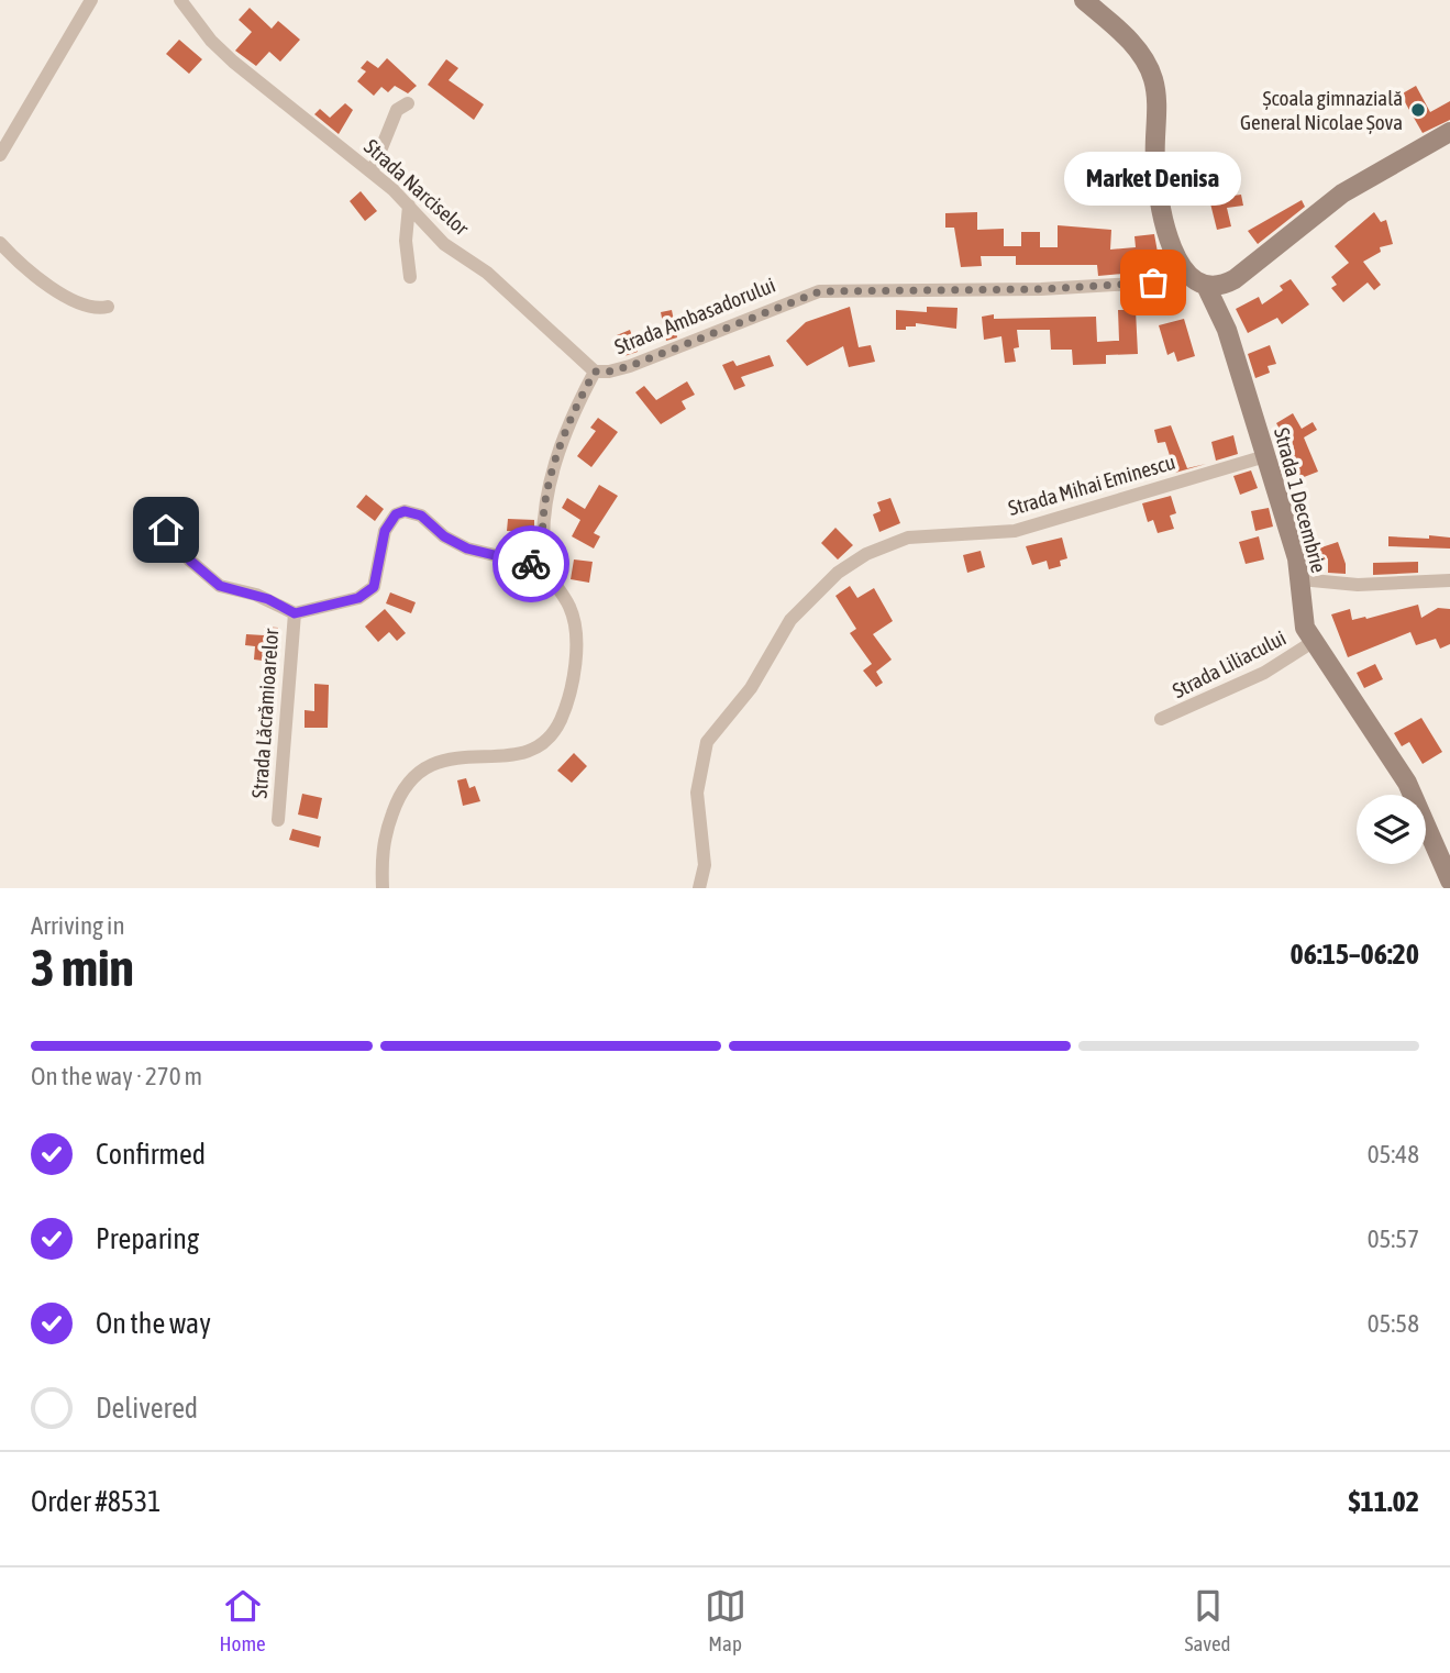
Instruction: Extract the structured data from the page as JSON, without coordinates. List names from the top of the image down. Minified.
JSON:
{"streets":{"street":["Strada Narciselor","Strada Ambasadorului","Strada Mihai Eminescu","Strada 1 Decembrie","Strada Liliacului","Strada Lăcrămioarelor"]},"crossings":[["Strada Narciselor","Strada Ambasadorului"],["Strada Ambasadorului","Strada Lăcrămioarelor"],["Strada Mihai Eminescu","Strada 1 Decembrie"],["Strada 1 Decembrie","Strada Liliacului"]],"places":["Școala gimnazială General Nicolae Șova","Market Denisa"],"page":{"bubble":"Market Denisa","heading":["3 min","Arriving in","06:15–06:20"],"panel":["Order #8531","$11.02"],"bar":"On the way · 270 m","list":[["Confirmed","05:48"],["Preparing","05:57"],["On the way","05:58"],"Delivered"],"tabs":["Home","Map","Saved"]}}
